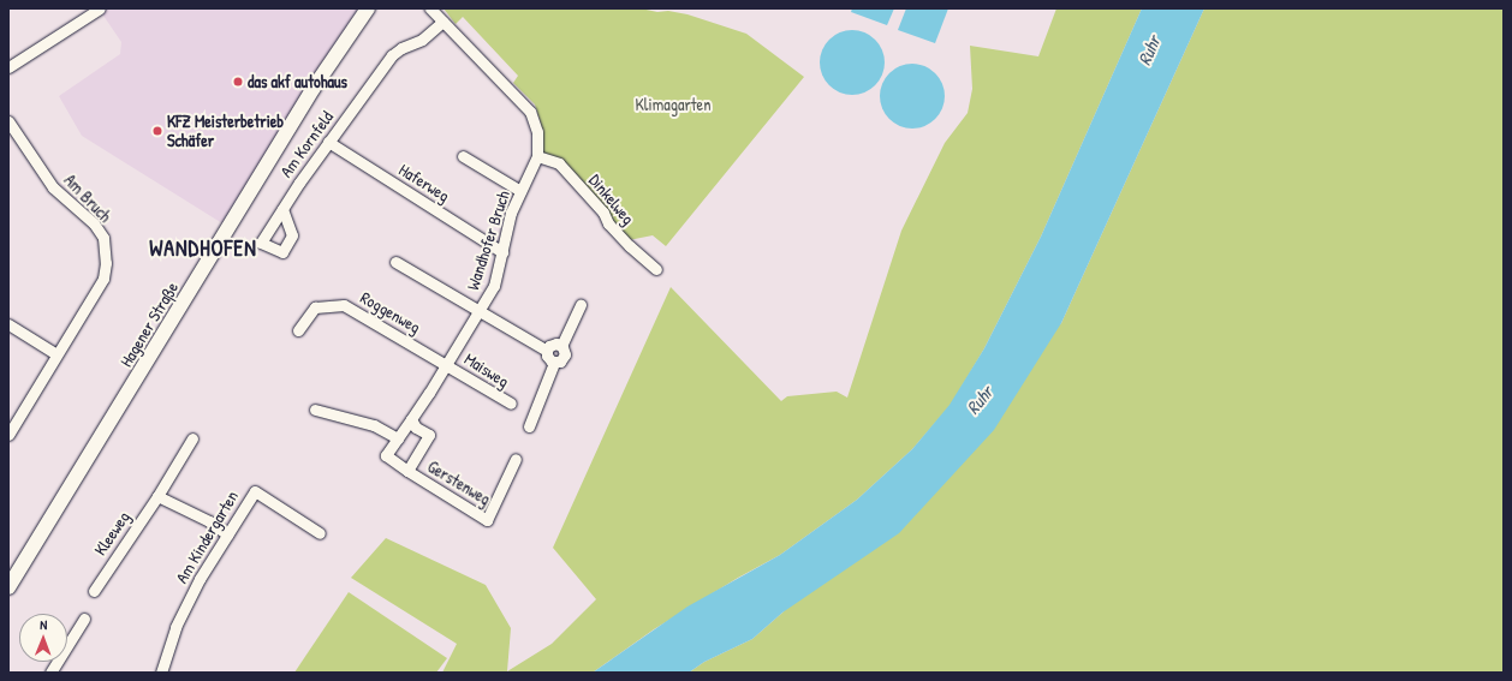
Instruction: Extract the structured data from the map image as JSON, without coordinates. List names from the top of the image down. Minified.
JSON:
{"streets":{"main road":["Hagener Straße"],"street":["Am Kornfeld","Haferweg","Am Bruch","Dinkelweg","Wandhofer Bruch","Roggenweg","Maisweg","Gerstenweg","Kleeweg","Am Kindergarten"]},"crossings":[["Am Kornfeld","Haferweg"],["Am Kornfeld","Wandhofer Bruch"],["Haferweg","Wandhofer Bruch"],["Dinkelweg","Wandhofer Bruch"],["Wandhofer Bruch","Roggenweg"],["Wandhofer Bruch","Maisweg"],["Wandhofer Bruch","Gerstenweg"],["Roggenweg","Maisweg"]],"districts":["WANDHOFEN"],"water":["Ruhr"],"parks":["Klimagarten"],"places":["das akf autohaus","KFZ Meisterbetrieb Schäfer"],"north":"top"}
